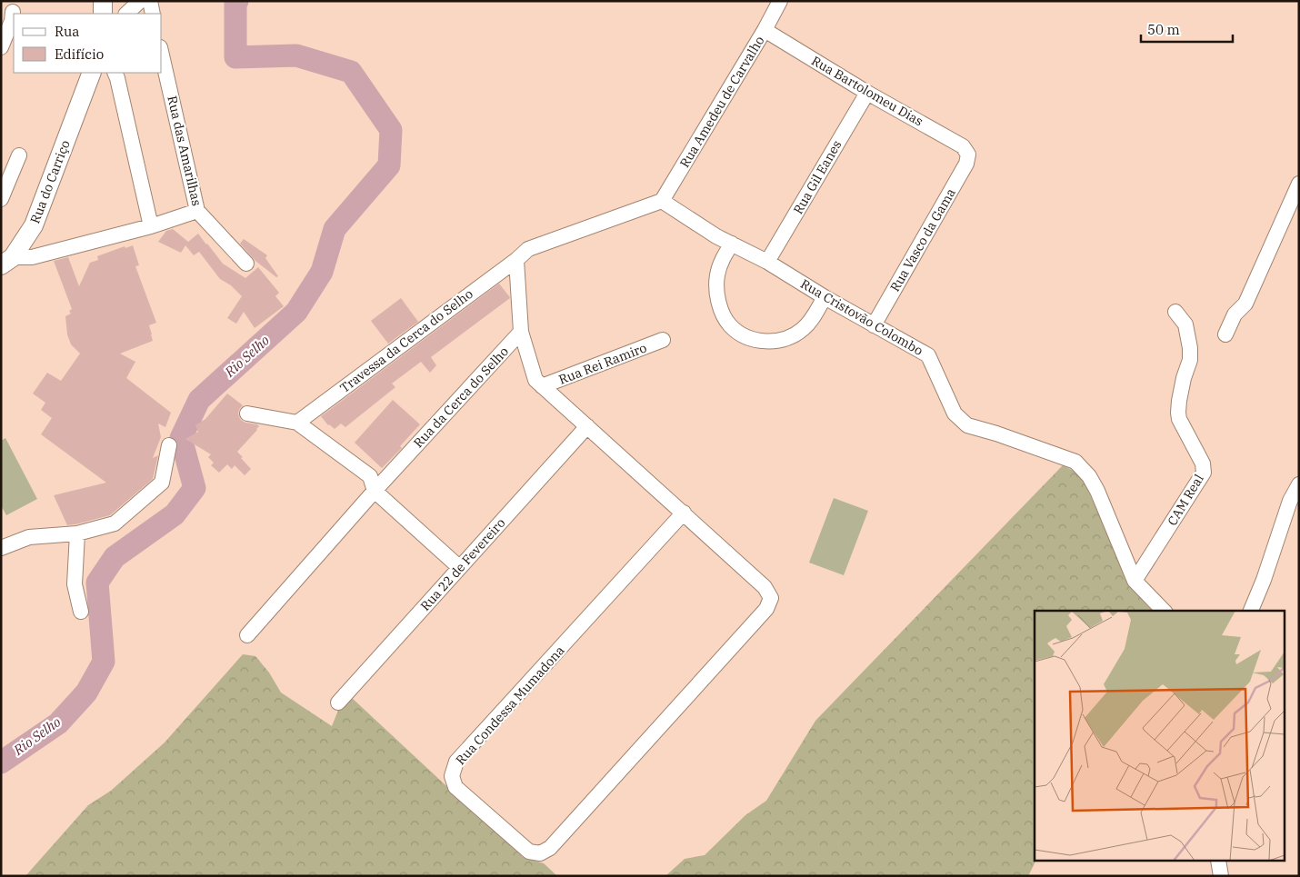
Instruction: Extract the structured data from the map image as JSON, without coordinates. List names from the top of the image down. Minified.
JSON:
{"streets":{"street":["Rua Bartolomeu Dias","Rua Amedeu de Carvalho","Rua das Amarilhas","Rua Gil Eanes","Rua do Carriço","Rua Vasco da Gama","Rua Cristovão Colombo","Travessa da Cerca do Selho","Rua Rei Ramiro","Rua da Cerca do Selho","CAM Real","Rua 22 de Fevereiro","Rua Condessa Mumadona"]},"crossings":[["Rua Bartolomeu Dias","Rua Amedeu de Carvalho"],["Rua Bartolomeu Dias","Rua Gil Eanes"],["Rua Bartolomeu Dias","Rua Vasco da Gama"],["Rua Amedeu de Carvalho","Rua Cristovão Colombo"],["Rua das Amarilhas","Rua do Carriço"],["Rua Gil Eanes","Rua Cristovão Colombo"],["Rua Vasco da Gama","Rua Cristovão Colombo"],["Rua Cristovão Colombo","CAM Real"]],"water":["Rio Selho"],"legend":["Rua","Edifício"],"scale_bar":"50 m"}
